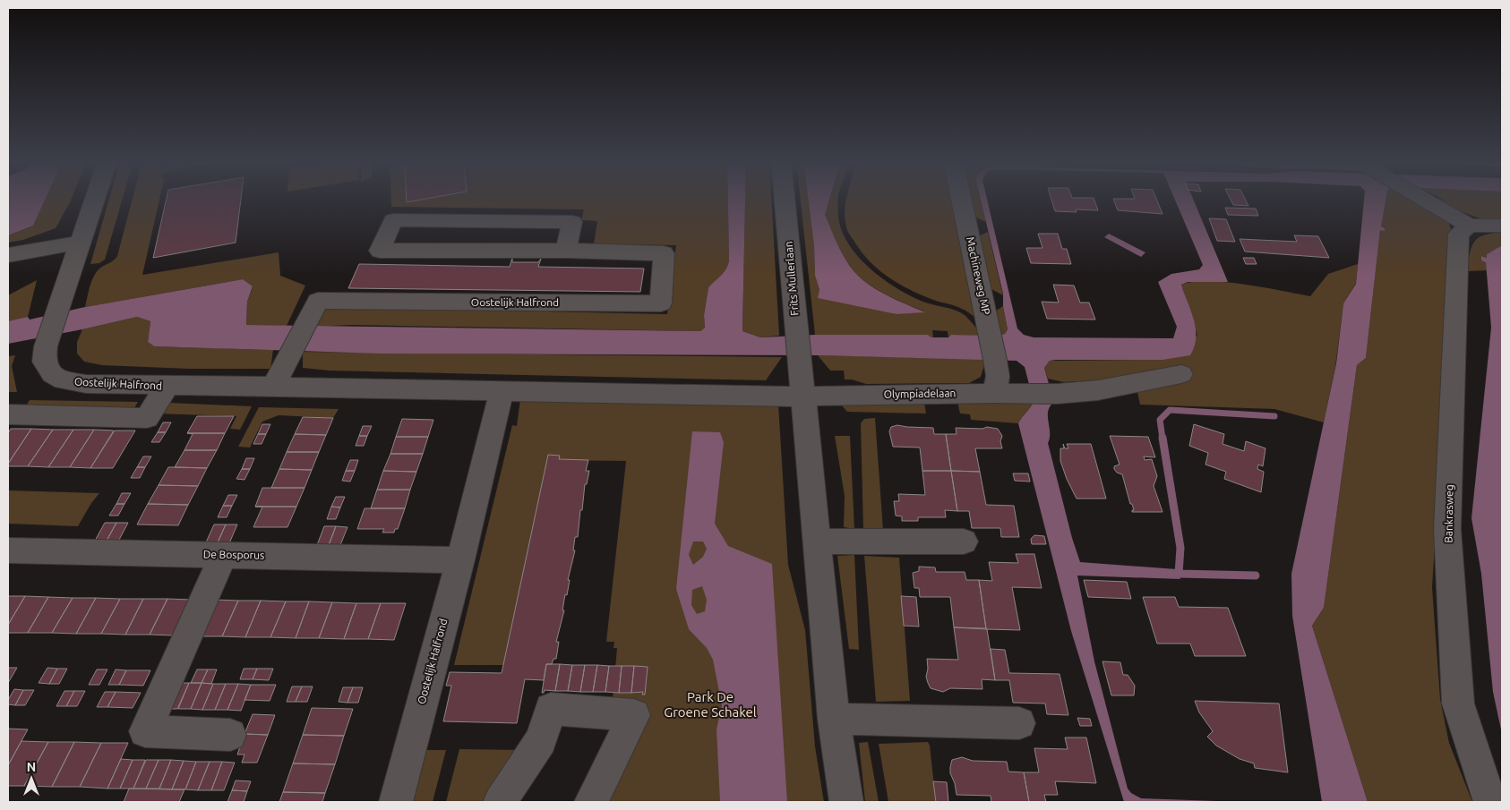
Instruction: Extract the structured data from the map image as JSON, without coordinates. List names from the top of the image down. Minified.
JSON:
{"streets":{"street":["Machineweg MP","Frits Mullerlaan","Oostelijk Halfrond","Olympiadelaan","Bankrasweg","De Bosporus"]},"crossings":[["Machineweg MP","Olympiadelaan"],["Frits Mullerlaan","Oostelijk Halfrond"],["Frits Mullerlaan","Olympiadelaan"],["Oostelijk Halfrond","Olympiadelaan"],["Oostelijk Halfrond","De Bosporus"]],"parks":["Park De Groene Schakel"],"north":"top"}
